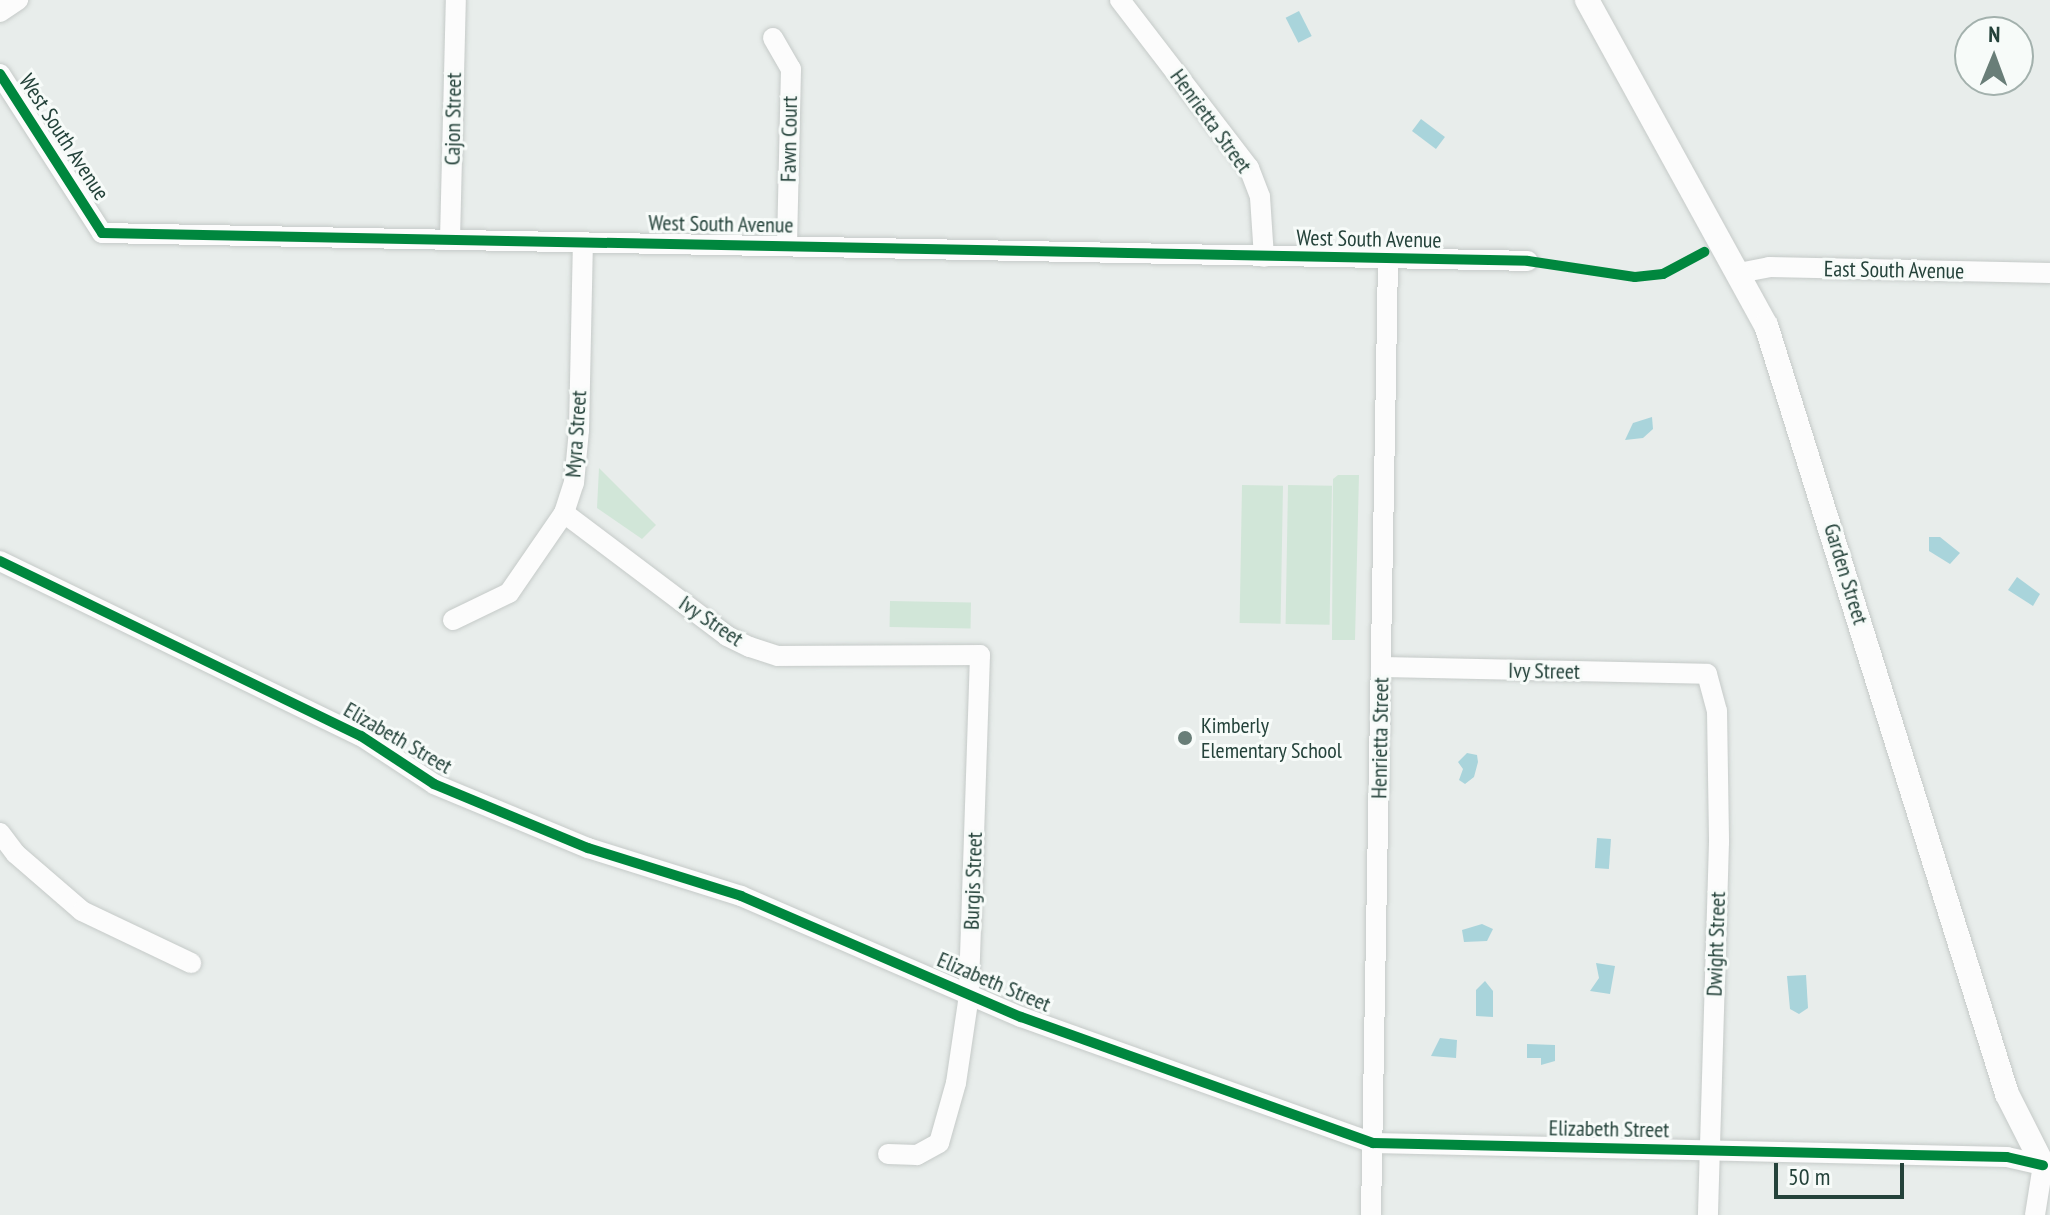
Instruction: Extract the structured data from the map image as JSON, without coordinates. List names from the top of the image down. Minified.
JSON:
{"streets":{"street":["Cajon Street","Henrietta Street","West South Avenue","Fawn Court","East South Avenue","Myra Street","Garden Street","Ivy Street","Elizabeth Street","Burgis Street","Dwight Street"]},"crossings":[["Cajon Street","West South Avenue"],["Henrietta Street","West South Avenue"],["Henrietta Street","Ivy Street"],["Henrietta Street","Elizabeth Street"],["West South Avenue","Fawn Court"],["West South Avenue","Myra Street"],["East South Avenue","Garden Street"],["Myra Street","Ivy Street"],["Garden Street","Elizabeth Street"],["Ivy Street","Burgis Street"],["Ivy Street","Dwight Street"],["Elizabeth Street","Burgis Street"],["Elizabeth Street","Dwight Street"]],"places":["Kimberly Elementary School"],"scale_bar":"50 m","north":"top"}
